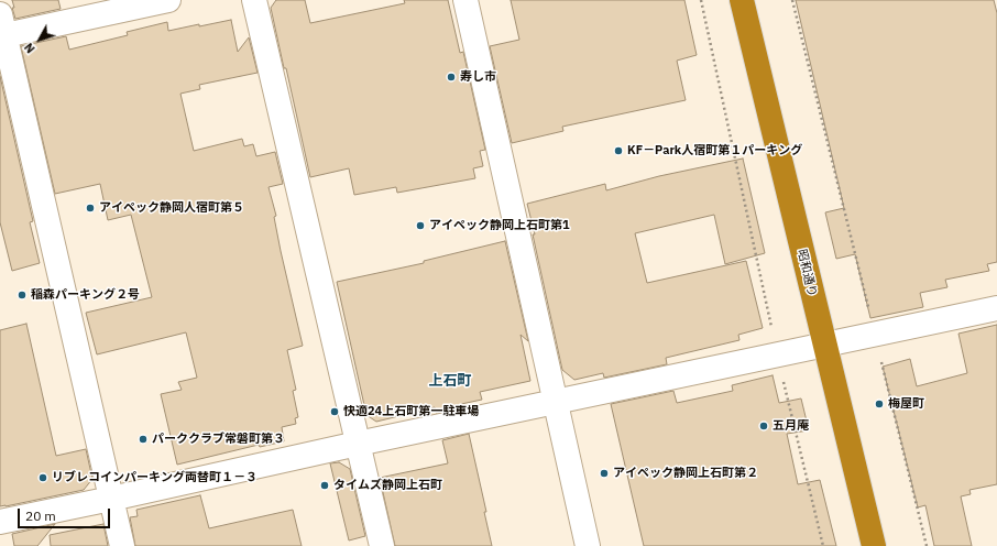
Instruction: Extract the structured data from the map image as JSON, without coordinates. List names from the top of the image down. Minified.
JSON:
{"streets":{"highway":["昭和通り"]},"districts":["上石町"],"places":["寿し市","KF－Park人宿町第１パーキング","アイペック静岡人宿町第５","アイペック静岡上石町第1","稲森パーキング２号","梅屋町","快適24上石町第一駐車場","五月庵","パーククラブ常磐町第３","アイペック静岡上石町第２","リブレコインパーキング両替町１－３","タイムズ静岡上石町"],"scale_bar":"20 m","north":"bottom left"}
